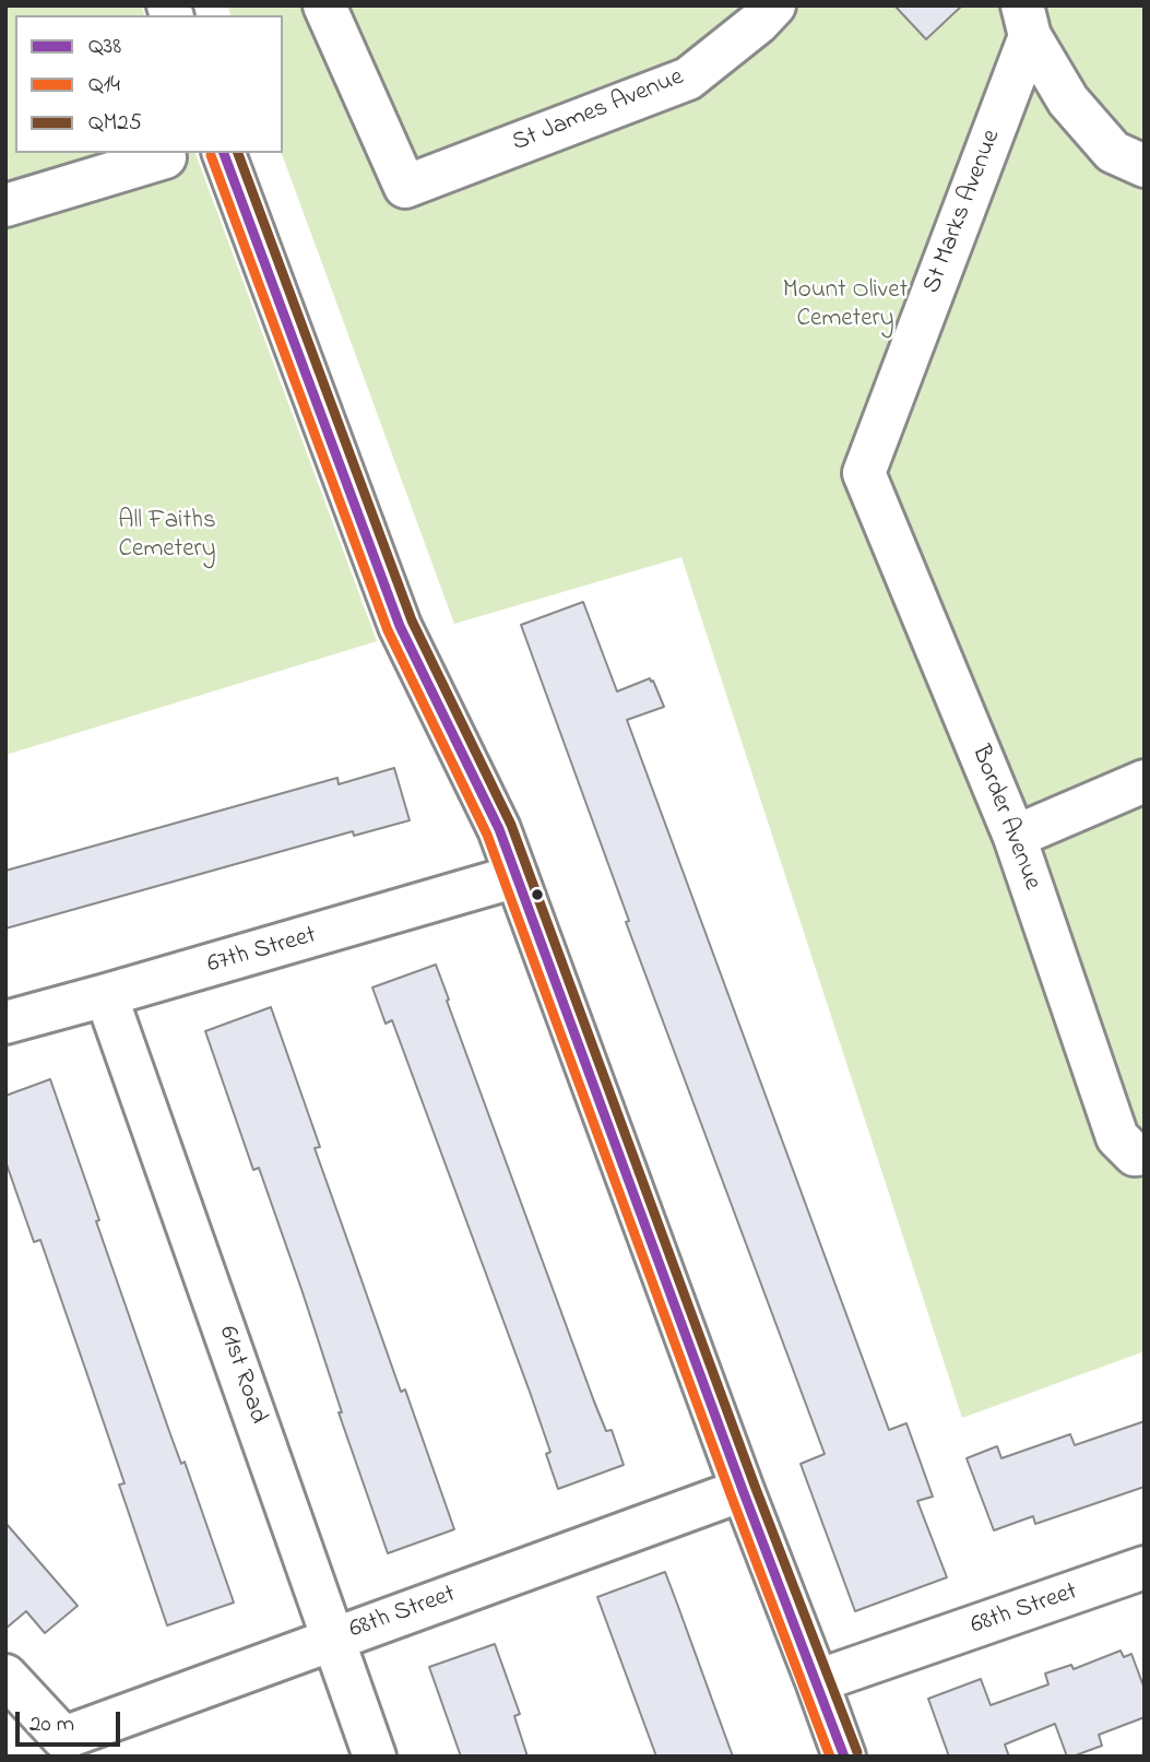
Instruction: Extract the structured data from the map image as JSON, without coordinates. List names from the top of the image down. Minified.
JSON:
{"streets":{"street":["St James Avenue","St Marks Avenue","Border Avenue","67th Street","61st Road","68th Street"]},"crossings":[["St Marks Avenue","Border Avenue"],["67th Street","61st Road"],["61st Road","68th Street"]],"parks":["Mount Olivet Cemetery","All Faiths Cemetery"],"lines":["transit line Q38","transit line QM25","transit line Q14"],"legend":["Q38","Q14","QM25"],"scale_bar":"20 m"}
